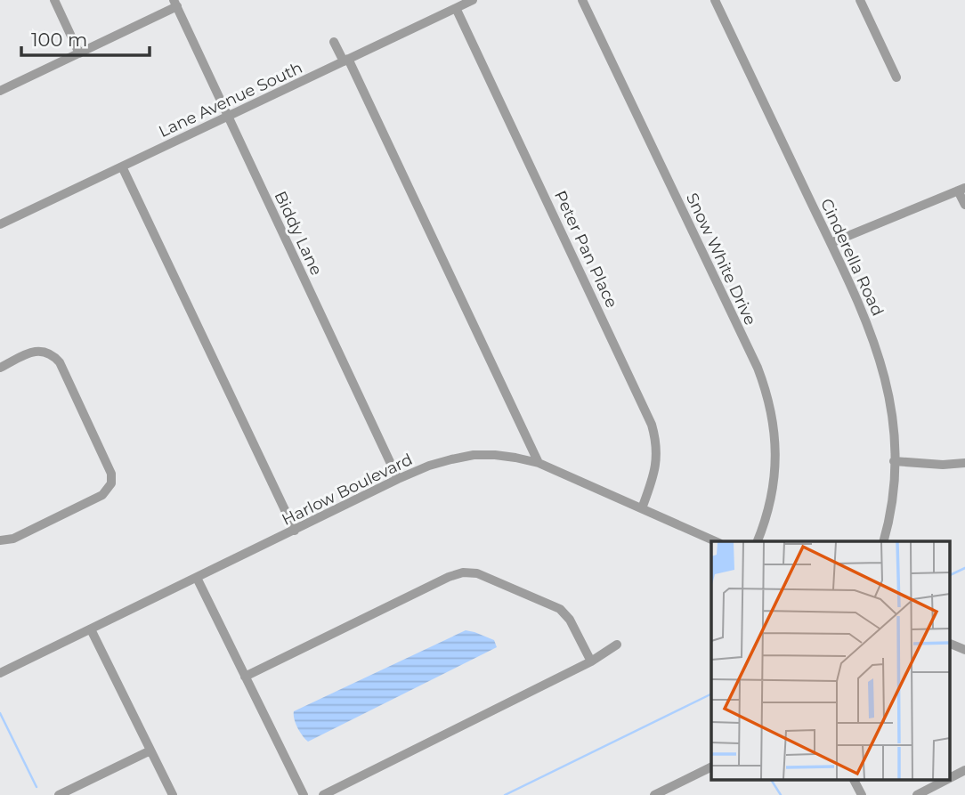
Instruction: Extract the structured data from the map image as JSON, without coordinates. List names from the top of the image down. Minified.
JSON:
{"streets":{"street":["Lane Avenue South","Biddy Lane","Peter Pan Place","Cinderella Road","Snow White Drive","Harlow Boulevard"]},"crossings":[["Lane Avenue South","Biddy Lane"],["Lane Avenue South","Peter Pan Place"],["Biddy Lane","Harlow Boulevard"],["Peter Pan Place","Harlow Boulevard"]],"scale_bar":"100 m"}
